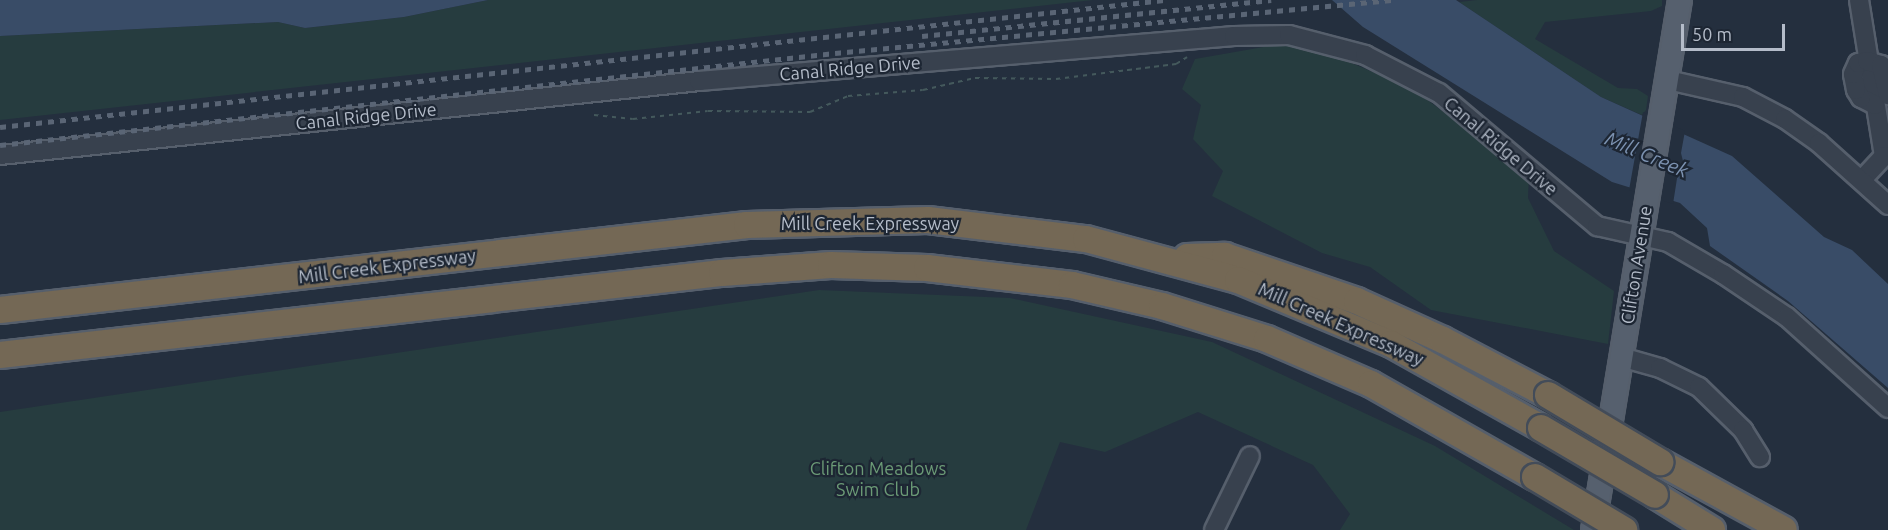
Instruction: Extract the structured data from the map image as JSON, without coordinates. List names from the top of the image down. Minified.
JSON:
{"streets":{"highway":["Mill Creek Expressway"],"main road":["Clifton Avenue"],"street":["Canal Ridge Drive"]},"crossings":[["Canal Ridge Drive","Clifton Avenue"]],"water":["Mill Creek"],"parks":["Clifton Meadows Swim Club"],"scale_bar":"50 m"}
